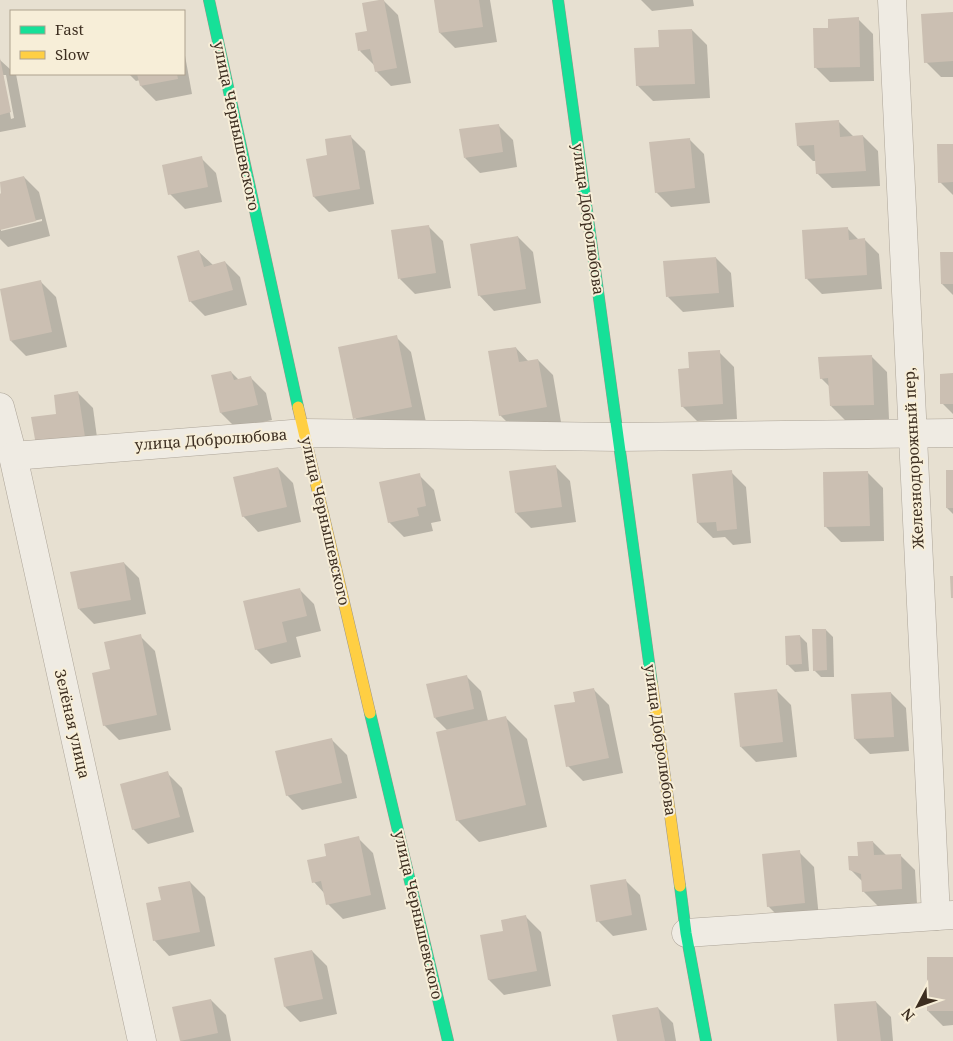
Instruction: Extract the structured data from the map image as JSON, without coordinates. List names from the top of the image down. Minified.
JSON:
{"streets":{"street":["улица Чернышевского","улица Добролюбова","Железнодорожный пер,","Зелёная улица"]},"crossings":[["улица Чернышевского","улица Добролюбова"],["улица Добролюбова","Железнодорожный пер,"],["улица Добролюбова","Зелёная улица"]],"legend":["Fast","Slow"],"north":"bottom left"}
